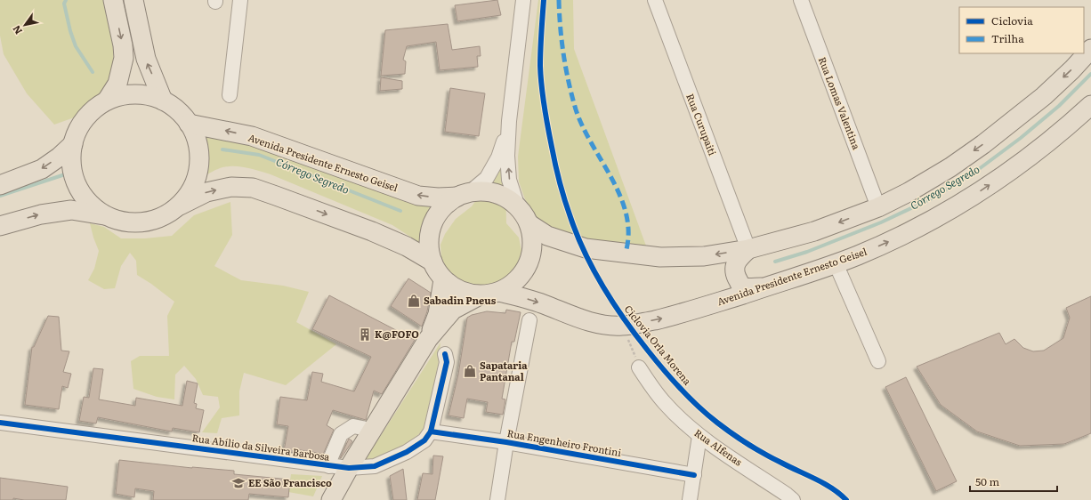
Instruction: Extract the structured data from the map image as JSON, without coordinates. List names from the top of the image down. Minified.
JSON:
{"streets":{"main road":["Avenida Presidente Ernesto Geisel"],"street":["Rua Lomas Valentina","Rua Curupaiti","Rua Engenheiro Frontini","Rua Abílio da Silveira Barbosa","Rua Alfenas"],"cycle path":["Ciclovia Orla Morena"]},"crossings":[["Rua Engenheiro Frontini","Rua Abílio da Silveira Barbosa"]],"water":["Córrego Segredo"],"places":{"shop":["Sabadin Pneus","Sapataria Pantanal"],"building":["K@FOFO"],"school or university":["EE São Francisco"]},"legend":["Ciclovia","Trilha"],"scale_bar":"50 m","north":"bottom left"}
